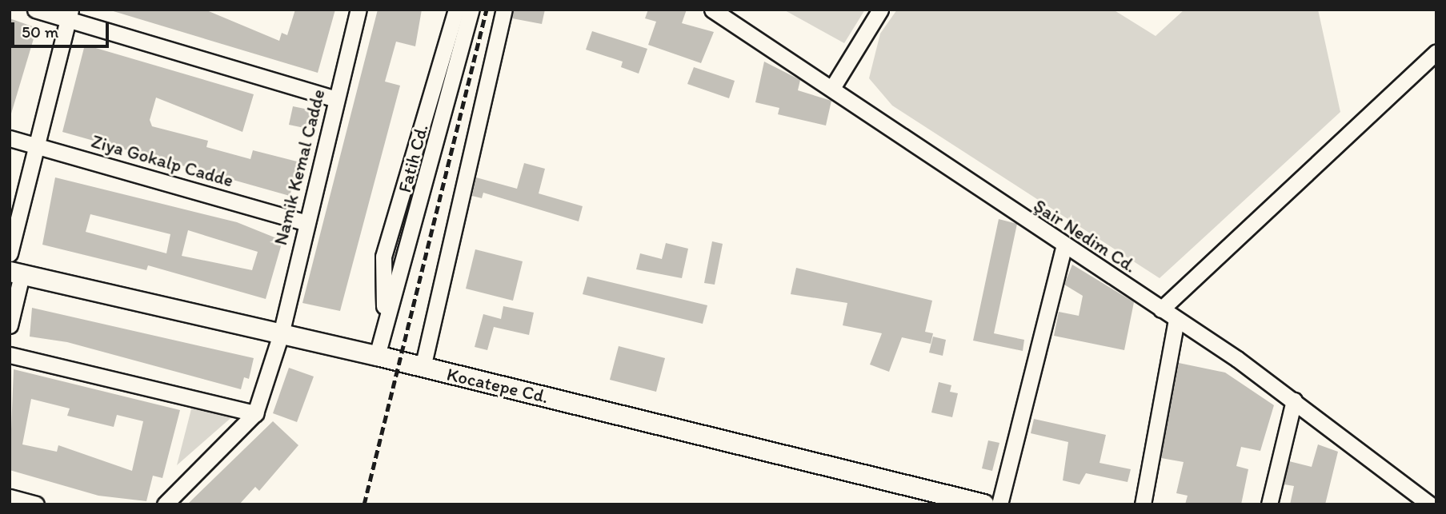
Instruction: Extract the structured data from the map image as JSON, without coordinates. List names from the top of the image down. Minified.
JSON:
{"streets":{"main road":["Kocatepe Cd."],"street":["Fatih Cd.","Ziya Gokalp Cadde","Namik Kemal Cadde","Şair Nedim Cd."]},"crossings":[["Fatih Cd.","Kocatepe Cd."],["Ziya Gokalp Cadde","Namik Kemal Cadde"],["Namik Kemal Cadde","Kocatepe Cd."]],"scale_bar":"50 m"}
